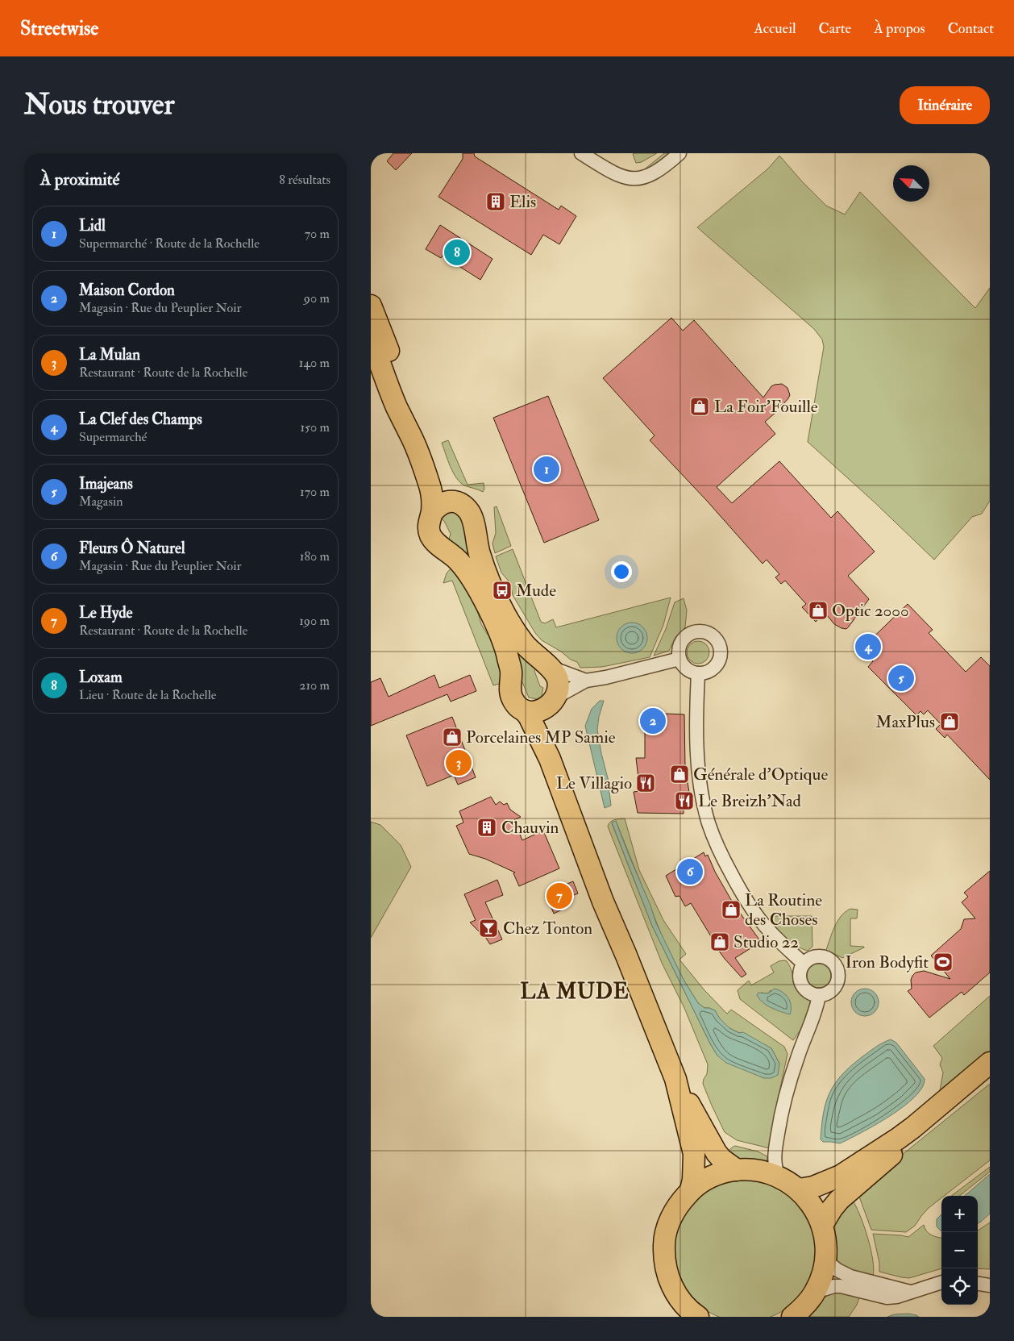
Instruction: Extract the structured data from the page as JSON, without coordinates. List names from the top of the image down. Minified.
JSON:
{"districts":["LA MUDE"],"places":{"building":["Elis","Chauvin"],"shop":["La Foir'Fouille","Optic 2000","MaxPlus","Porcelaines MP Samie","Générale d'Optique","La Routine des Choses","Studio 22"],"bus stop":["Mude"],"restaurant":["Le Villagio","Le Breizh'Nad"],"bar":["Chez Tonton"],"sports":["Iron Bodyfit"]},"north":"top left","page":{"header":"Streetwise","nav":["Accueil","Carte","À propos","Contact"],"buttons":"Itinéraire","title":"Nous trouver","heading":["À proximité","8 résultats"],"list":[{"mark":"1","name":"Lidl","note":"Supermarché · Route de la Rochelle","value":"70 m"},{"mark":"2","name":"Maison Cordon","note":"Magasin · Rue du Peuplier Noir","value":"90 m"},{"mark":"3","name":"La Mulan","note":"Restaurant · Route de la Rochelle","value":"140 m"},{"mark":"4","name":"La Clef des Champs","note":"Supermarché","value":"150 m"},{"mark":"5","name":"Imajeans","note":"Magasin","value":"170 m"},{"mark":"6","name":"Fleurs Ô Naturel","note":"Magasin · Rue du Peuplier Noir","value":"180 m"},{"mark":"7","name":"Le Hyde","note":"Restaurant · Route de la Rochelle","value":"190 m"},{"mark":"8","name":"Loxam","note":"Lieu · Route de la Rochelle","value":"210 m"}],"pins":["8","1","4","5","2","3","6","7"],"map_buttons":["+","−"]}}
